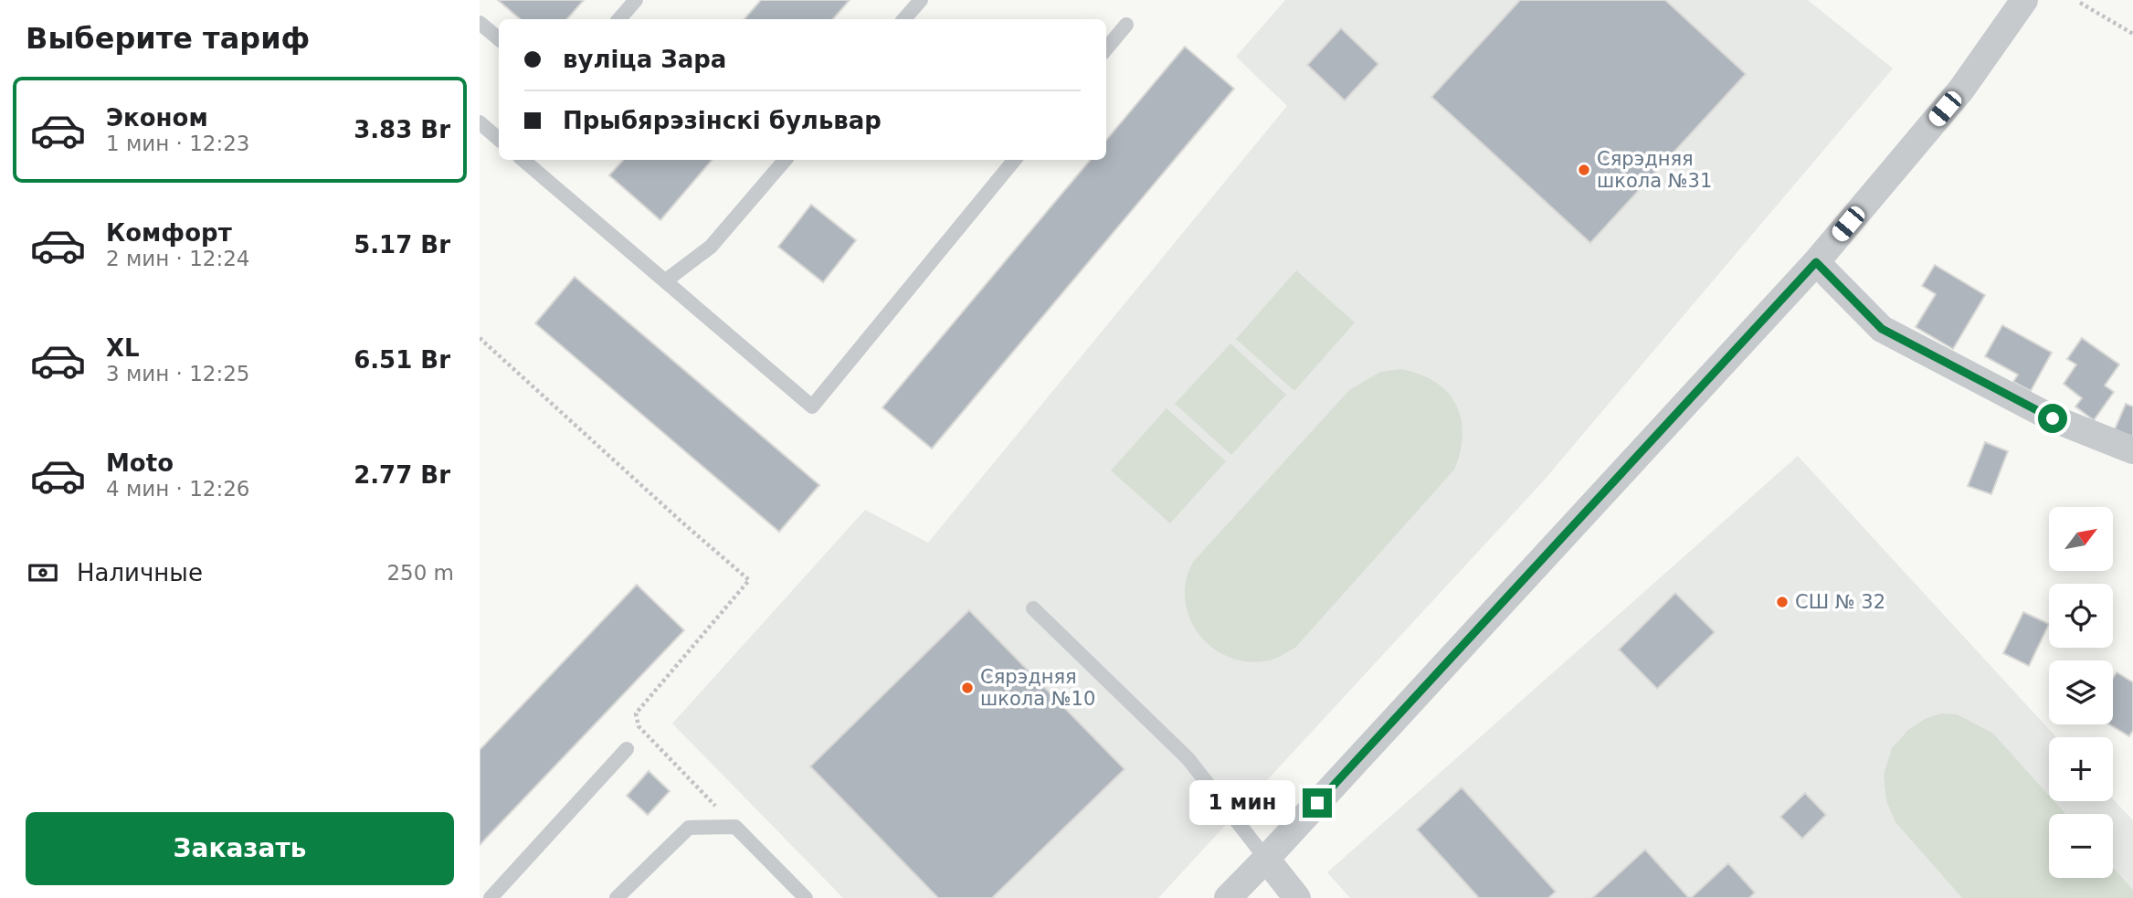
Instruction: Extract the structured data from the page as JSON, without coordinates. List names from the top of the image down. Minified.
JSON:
{"places":["Сярэдняя школа №31","СШ № 32","Сярэдняя школа №10"],"north":"top right","page":{"heading":"Выберите тариф","banner":["вуліца Зара","Прыбярэзінскі бульвар"],"list":[{"name":"Эконом","note":"1 мин · 12:23","value":"3.83 Br"},{"name":"Комфорт","note":"2 мин · 12:24","value":"5.17 Br"},{"name":"XL","note":"3 мин · 12:25","value":"6.51 Br"},{"name":"Moto","note":"4 мин · 12:26","value":"2.77 Br"}],"map_buttons":["+","−"],"pay":["Наличные","250 m"],"bubble":"1 мин","buttons":"Заказать"}}
